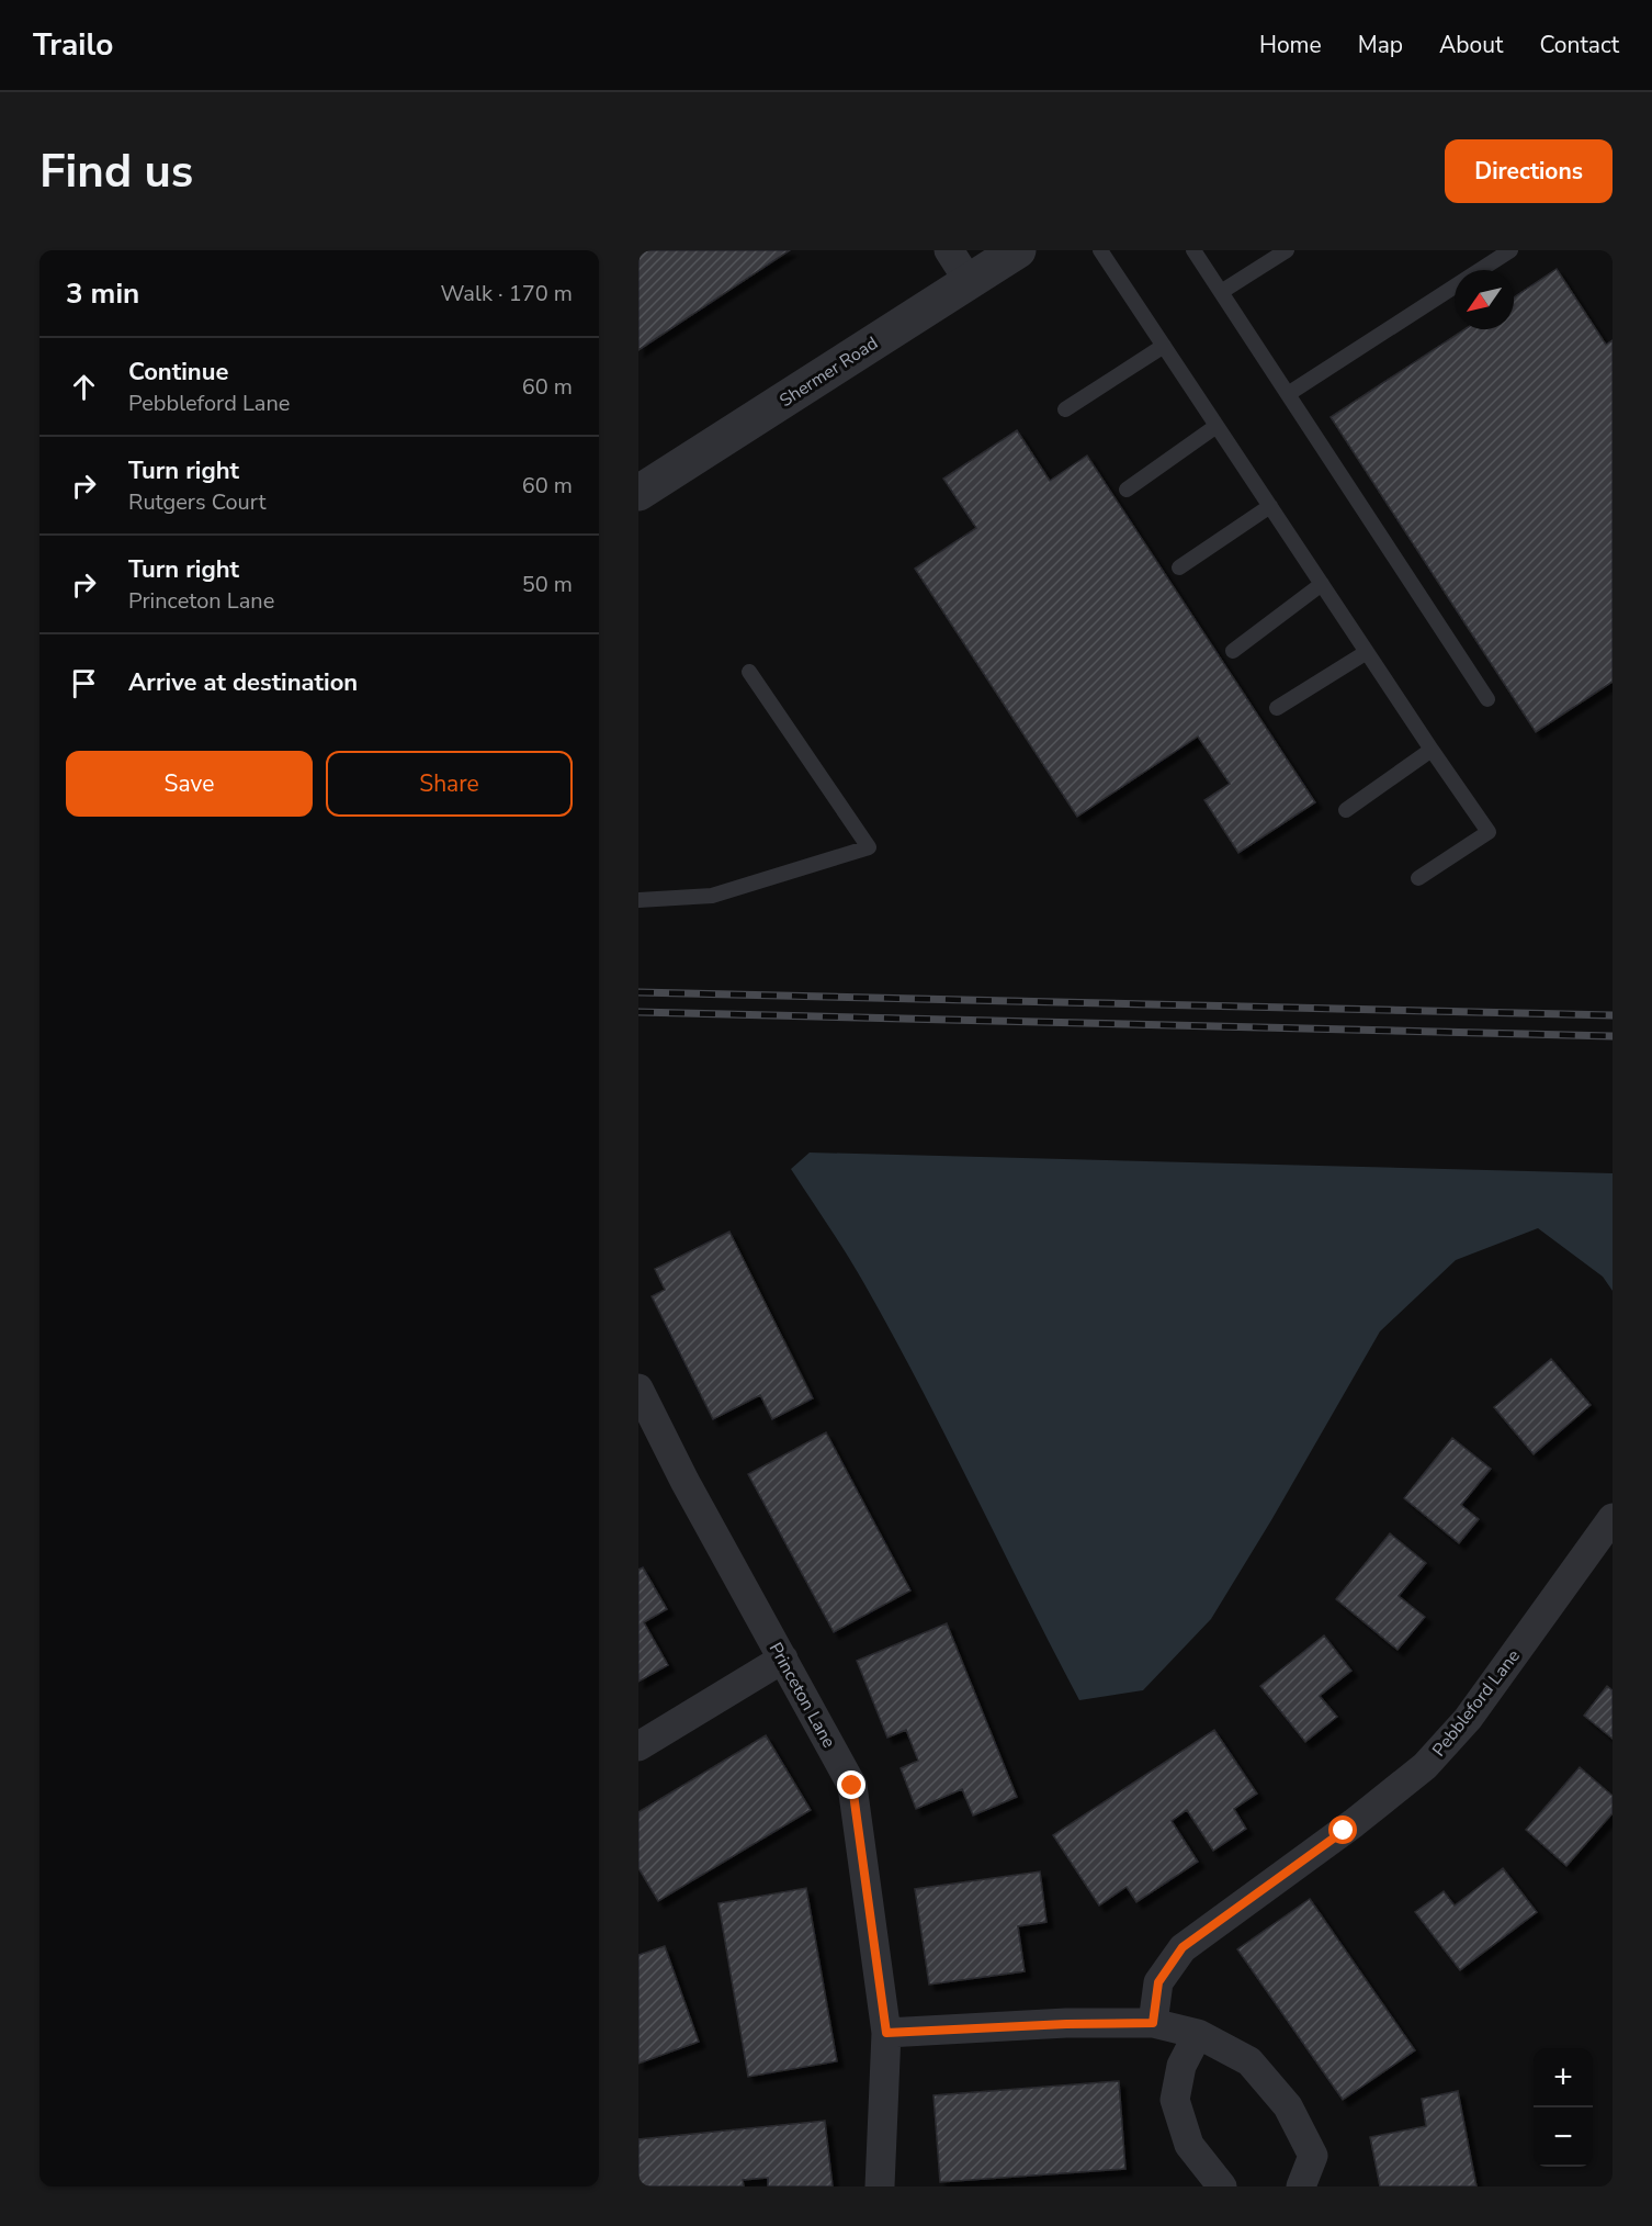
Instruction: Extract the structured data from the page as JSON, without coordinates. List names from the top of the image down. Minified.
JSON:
{"streets":{"street":["Shermer Road","Princeton Lane","Pebbleford Lane"]},"north":"bottom left","page":{"header":"Trailo","nav":["Home","Map","About","Contact"],"buttons":["Directions",["Save","Share"]],"title":"Find us","heading":["3 min","Walk · 170 m"],"list":[["Continue","Pebbleford Lane","60 m"],["Turn right","Rutgers Court","60 m"],["Turn right","Princeton Lane","50 m"],"Arrive at destination"],"map_buttons":["+","−"]}}
